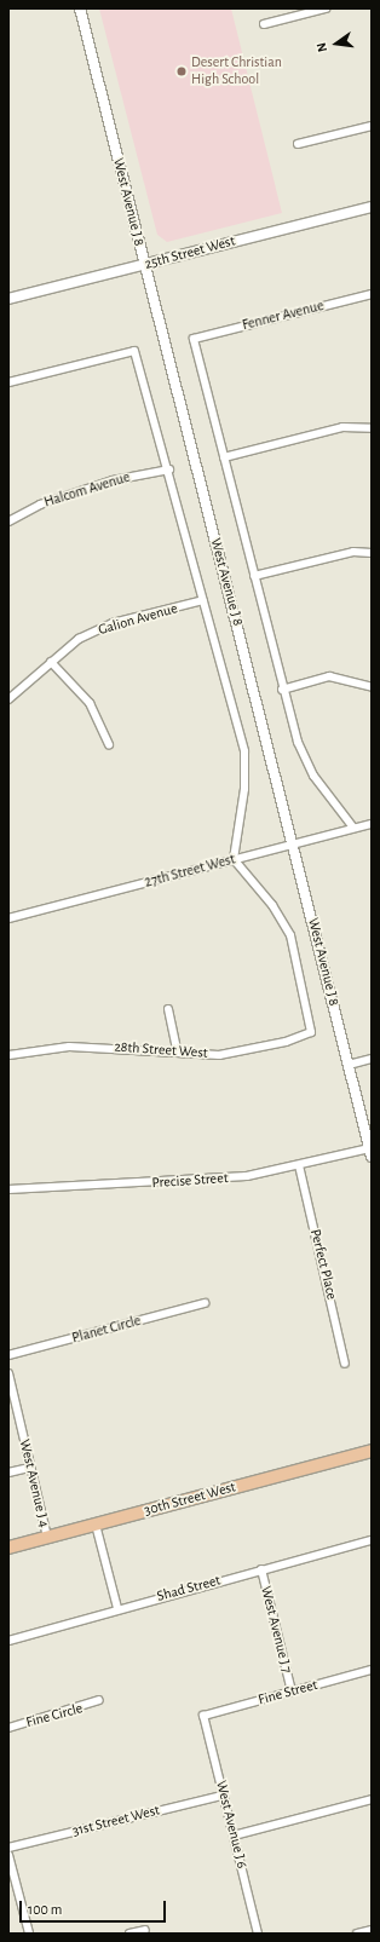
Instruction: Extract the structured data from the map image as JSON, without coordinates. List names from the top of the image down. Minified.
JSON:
{"streets":{"main road":["30th Street West"],"street":["West Avenue J 8","25th Street West","Fenner Avenue","Halcom Avenue","Galion Avenue","27th Street West","28th Street West","Precise Street","Perfect Place","Planet Circle","West Avenue J 4","Shad Street","West Avenue J 7","Fine Street","Fine Circle","31st Street West","West Avenue J 6"]},"crossings":[["West Avenue J 8","25th Street West"],["West Avenue J 8","27th Street West"],["West Avenue J 8","Precise Street"],["27th Street West","28th Street West"],["Precise Street","Perfect Place"],["West Avenue J 4","30th Street West"],["Shad Street","West Avenue J 7"],["West Avenue J 7","Fine Street"],["Fine Street","West Avenue J 6"],["31st Street West","West Avenue J 6"]],"places":["Desert Christian High School"],"scale_bar":"100 m","north":"left"}
